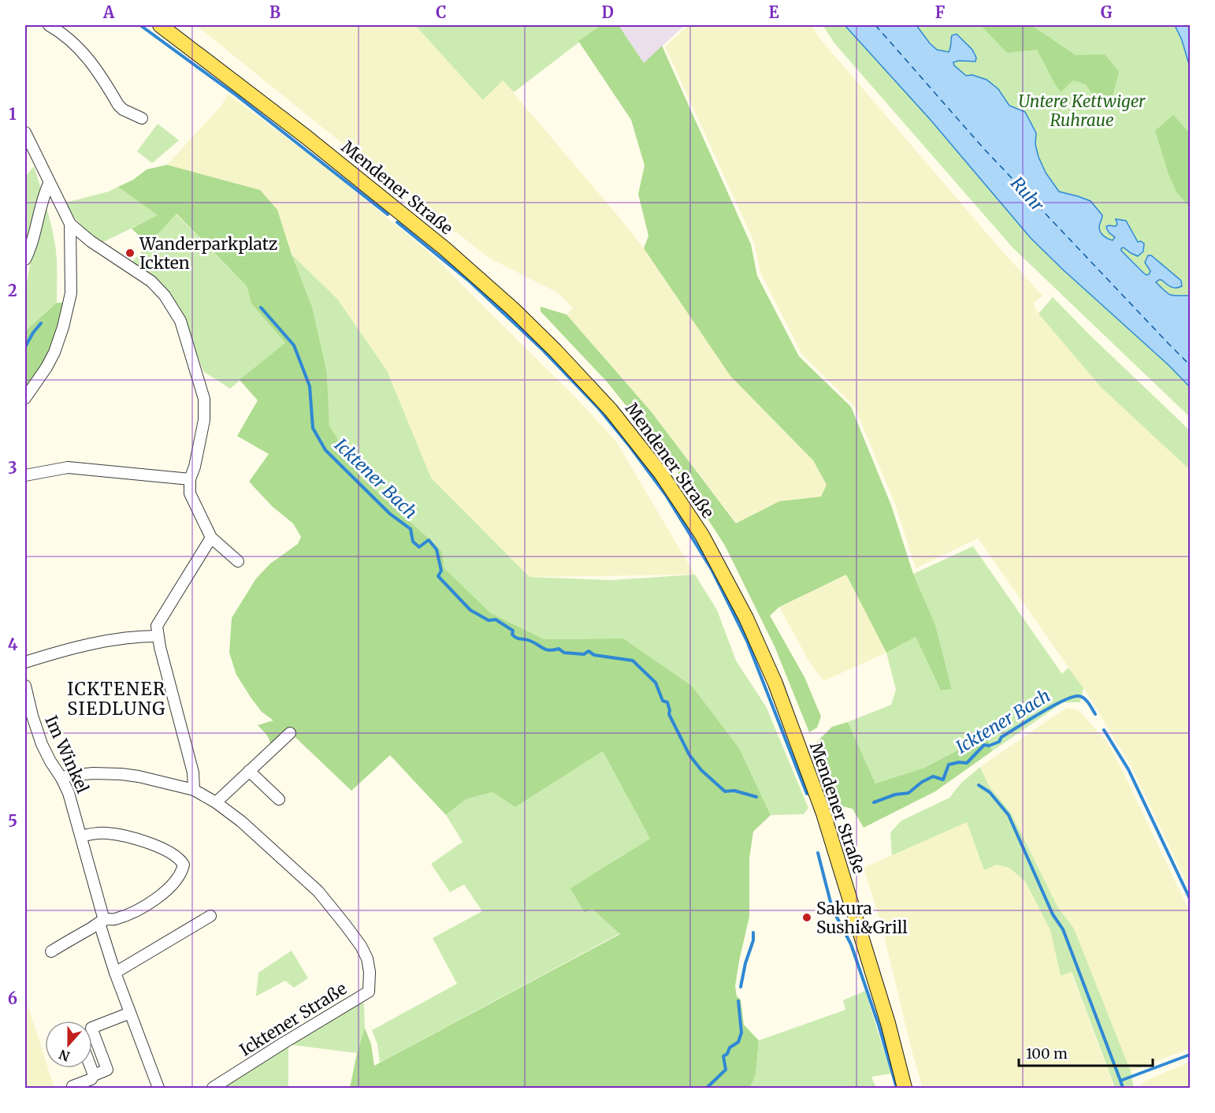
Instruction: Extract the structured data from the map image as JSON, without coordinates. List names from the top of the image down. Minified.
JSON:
{"streets":{"main road":["Mendener Straße"],"street":["Im Winkel","Icktener Straße"]},"crossings":[["Im Winkel","Icktener Straße"]],"districts":["ICKTENER SIEDLUNG"],"water":["Ruhr","Icktener Bach"],"parks":["Untere Kettwiger Ruhraue"],"places":["Wanderparkplatz Ickten","Sakura Sushi&Grill"],"scale_bar":"100 m","north":"bottom","grid":{"columns":["A","B","C","D","E","F","G"],"rows":["1","2","3","4","5","6"]}}
